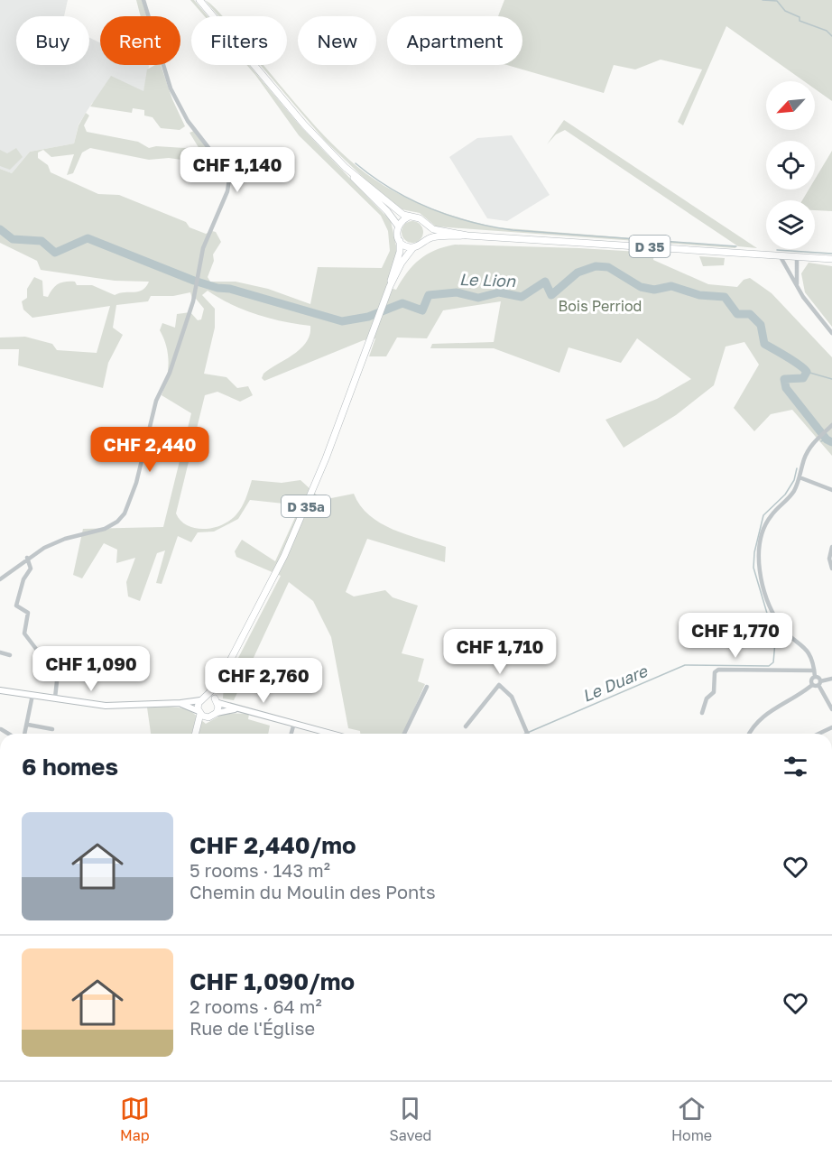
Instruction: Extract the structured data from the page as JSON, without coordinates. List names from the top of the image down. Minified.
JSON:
{"streets":{"main road":["D 35","D 35a"]},"crossings":[["D 35","D 35a"]],"water":["Le Lion","Le Duare"],"parks":["Bois Perriod"],"north":"bottom left","page":{"chip":["Buy","Rent","Filters","New","Apartment"],"price":["CHF 1,140","CHF 2,440","CHF 1,770","CHF 1,710","CHF 1,090","CHF 2,760"],"heading":"6 homes","list":[{"name":"CHF 2,440/mo","note":"5 rooms · 143 m² · Chemin du Moulin des Ponts"},{"name":"CHF 1,090/mo","note":"2 rooms · 64 m² · Rue de l'Église"}],"tabs":["Map","Saved","Home"]}}
